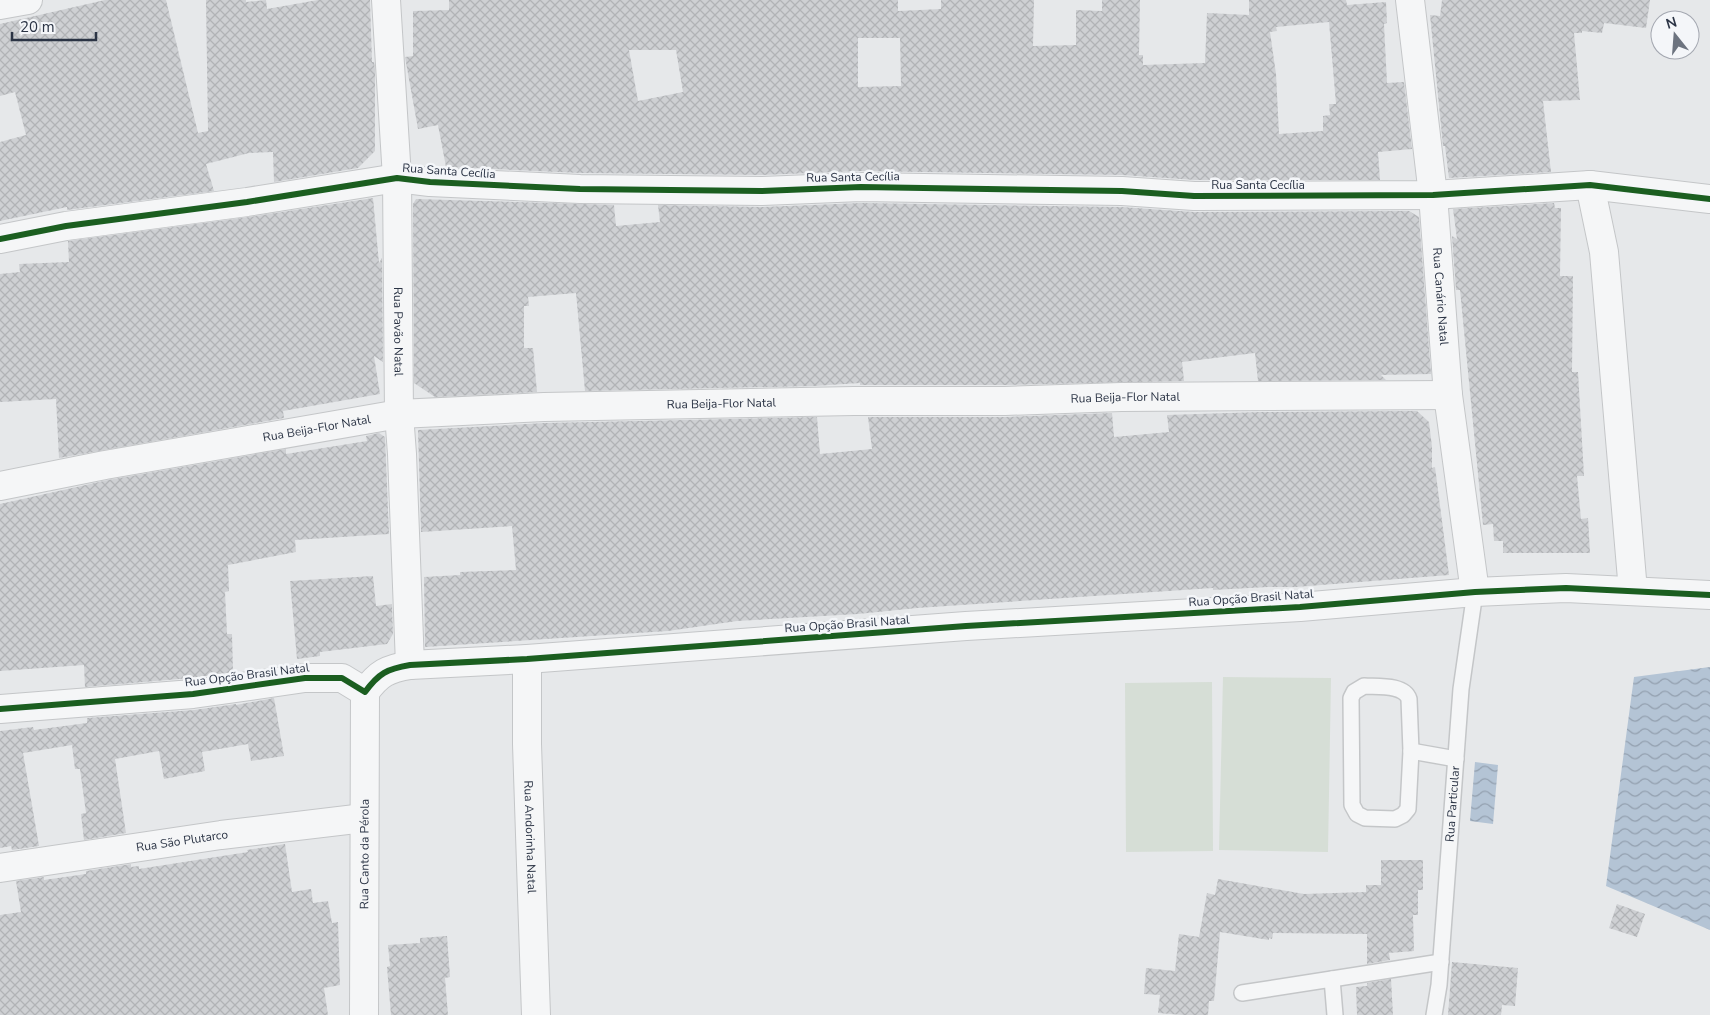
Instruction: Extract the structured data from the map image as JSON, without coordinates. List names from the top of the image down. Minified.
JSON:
{"streets":{"street":["Rua Santa Cecília","Rua Canário Natal","Rua Pavão Natal","Rua Beija-Flor Natal","Rua Opção Brasil Natal","Rua Andorinha Natal","Rua São Plutarco","Rua Canto da Pérola"],"lane":["Rua Particular"]},"crossings":[["Rua Santa Cecília","Rua Canário Natal"],["Rua Santa Cecília","Rua Pavão Natal"],["Rua Canário Natal","Rua Beija-Flor Natal"],["Rua Canário Natal","Rua Opção Brasil Natal"],["Rua Canário Natal","Rua Particular"],["Rua Pavão Natal","Rua Beija-Flor Natal"],["Rua Pavão Natal","Rua Opção Brasil Natal"],["Rua Opção Brasil Natal","Rua Particular"],["Rua Opção Brasil Natal","Rua Andorinha Natal"],["Rua Opção Brasil Natal","Rua Canto da Pérola"],["Rua São Plutarco","Rua Canto da Pérola"]],"scale_bar":"20 m","north":"top"}
